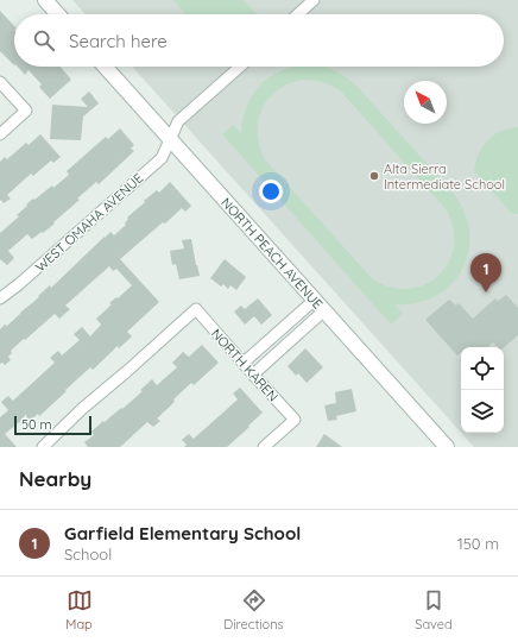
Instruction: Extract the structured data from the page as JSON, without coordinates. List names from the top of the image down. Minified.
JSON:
{"streets":{"street":["WEST OMAHA AVENUE","NORTH PEACH AVENUE","NORTH KAREN"]},"crossings":[["WEST OMAHA AVENUE","NORTH PEACH AVENUE"]],"places":["Alta Sierra Intermediate School"],"scale_bar":"50 m","north":"top left","page":{"search":"Search here","pins":"1","scale":"50 m","heading":"Nearby","list":[{"mark":"1","name":"Garfield Elementary School","note":"School","value":"150 m"}],"nav":["Map","Directions","Saved"]}}
